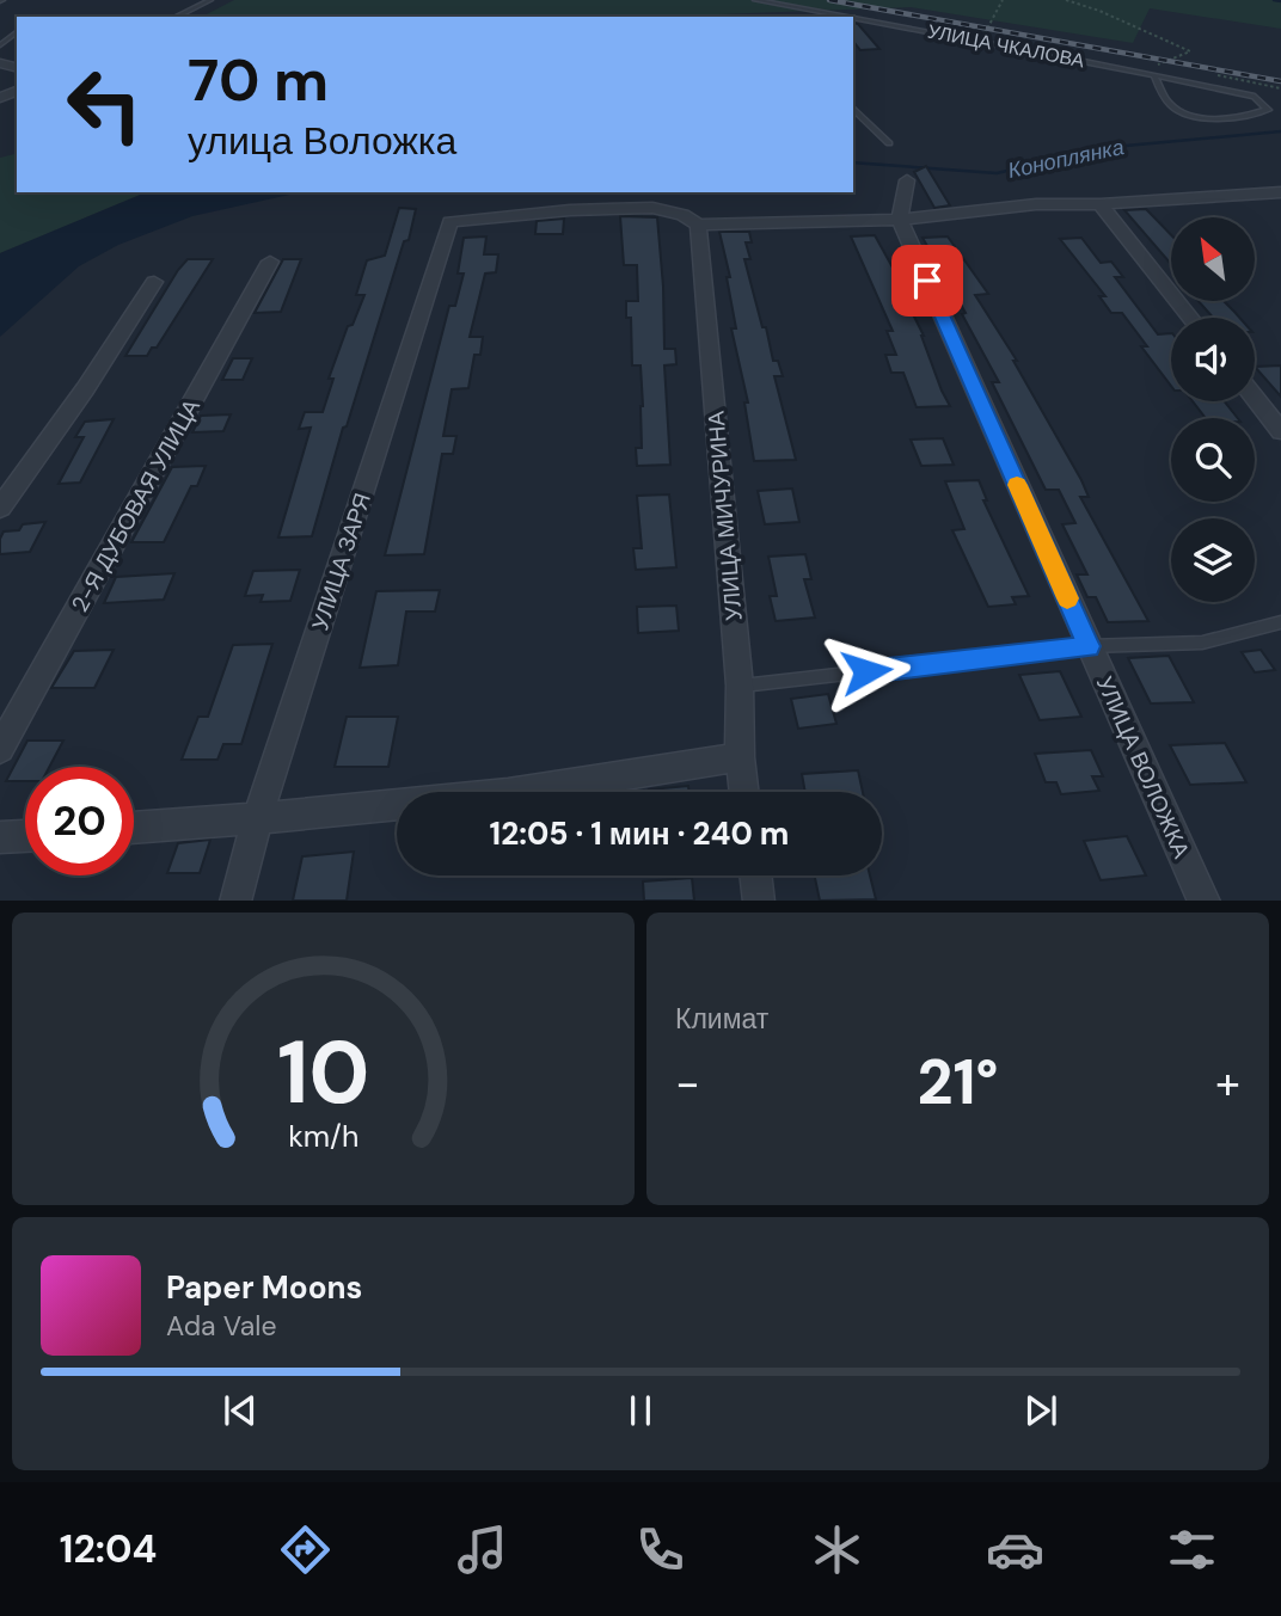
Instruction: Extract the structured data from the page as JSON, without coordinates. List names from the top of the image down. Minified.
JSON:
{"streets":{"street":["2-Я ДУБОВАЯ УЛИЦА","УЛИЦА МИЧУРИНА","УЛИЦА ЗАРЯ","УЛИЦА ВОЛОЖКА"],"lane":["УЛИЦА ЧКАЛОВА"]},"crossings":[["УЛИЦА МИЧУРИНА","УЛИЦА ЗАРЯ"]],"water":["Коноплянка"],"north":"top left","page":{"turn":["70 m","улица Воложка"],"limit":"20","trip":"12:05 · 1 мин · 240 m","tile":"Климат","heat":["−","21°","+"],"song":["Paper Moons","Ada Vale"],"tabs":"12:04","gauge":["10","km/h"]}}
